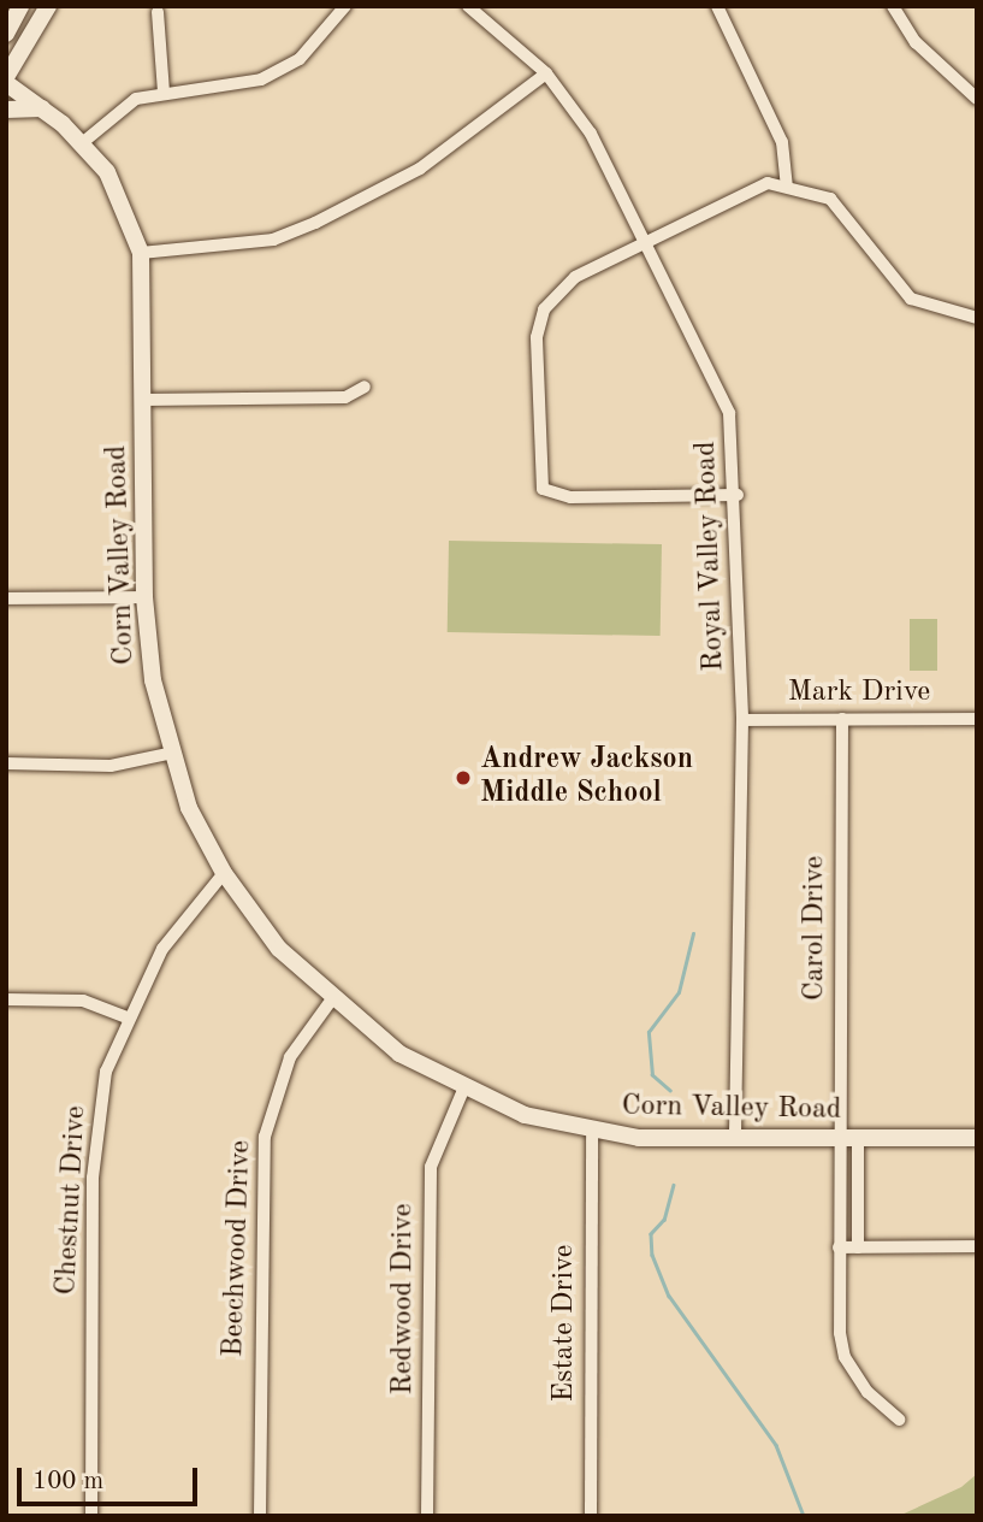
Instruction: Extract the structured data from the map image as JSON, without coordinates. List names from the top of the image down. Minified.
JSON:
{"streets":{"main road":["Corn Valley Road"],"street":["Royal Valley Road","Mark Drive","Carol Drive","Chestnut Drive","Beechwood Drive","Redwood Drive","Estate Drive"]},"crossings":[["Corn Valley Road","Royal Valley Road"],["Corn Valley Road","Carol Drive"],["Corn Valley Road","Chestnut Drive"],["Corn Valley Road","Beechwood Drive"],["Corn Valley Road","Redwood Drive"],["Corn Valley Road","Estate Drive"],["Royal Valley Road","Mark Drive"],["Mark Drive","Carol Drive"]],"places":["Andrew Jackson Middle School"],"scale_bar":"100 m"}
